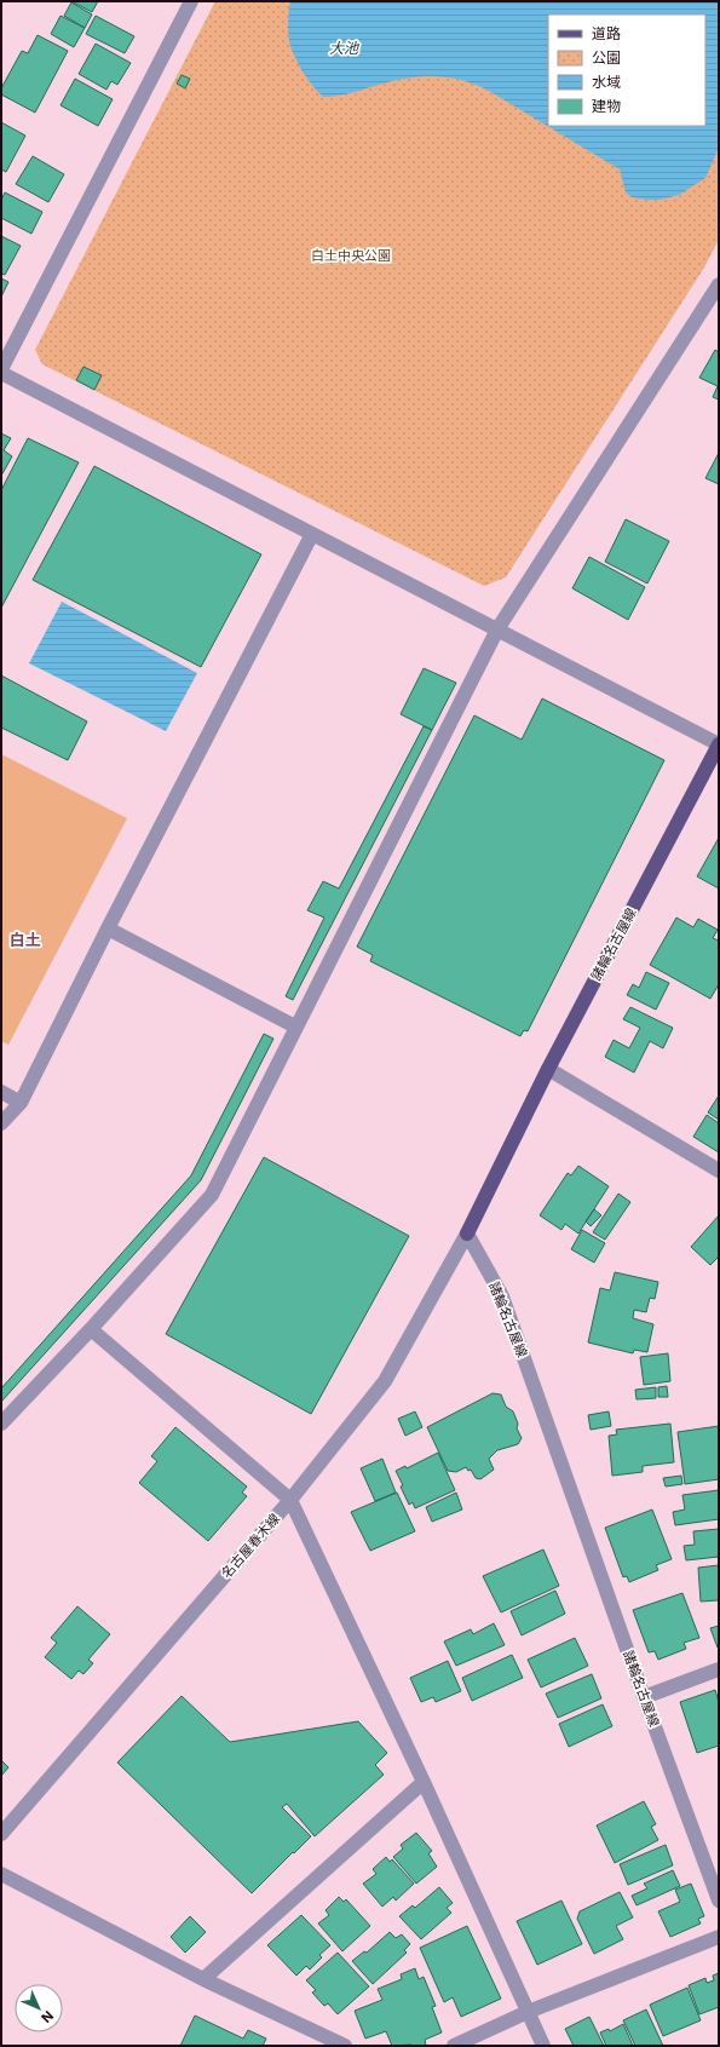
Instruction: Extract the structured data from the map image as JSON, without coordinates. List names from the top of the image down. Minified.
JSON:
{"streets":{"main road":["諸輪名古屋線"],"street":["名古屋春木線"]},"crossings":[["諸輪名古屋線","名古屋春木線"]],"districts":["白土"],"water":["大池"],"parks":["白土中央公園"],"legend":["道路","公園","水域","建物"],"north":"bottom right"}
